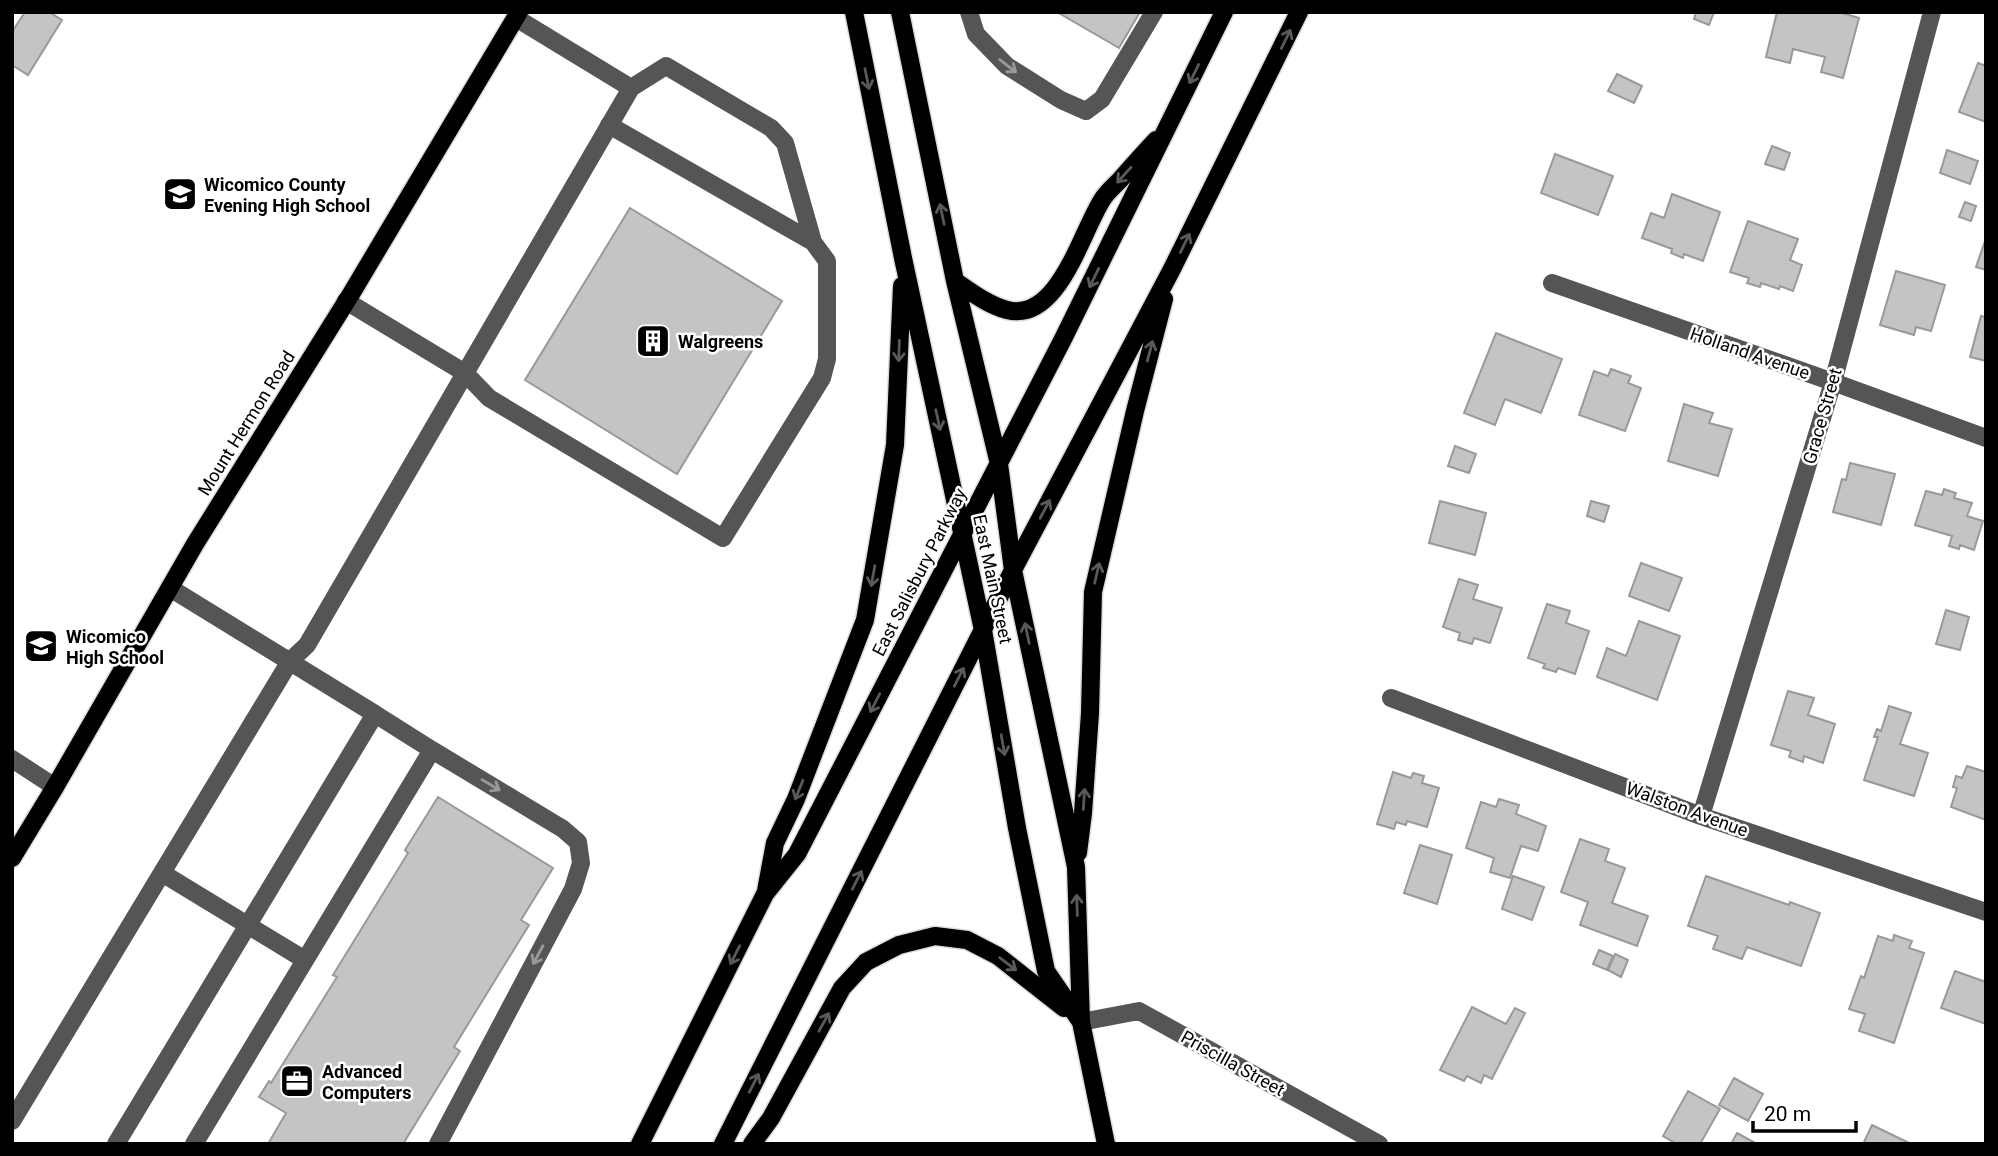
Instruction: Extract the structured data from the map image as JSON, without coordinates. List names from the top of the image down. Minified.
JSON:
{"streets":{"main road":["Mount Hermon Road","East Salisbury Parkway","East Main Street"],"street":["Holland Avenue","Grace Street","Walston Avenue","Priscilla Street"]},"crossings":[["Holland Avenue","Grace Street"],["Grace Street","Walston Avenue"],["East Salisbury Parkway","East Main Street"],["East Main Street","Priscilla Street"]],"places":{"school or university":["Wicomico County Evening High School","Wicomico High School"],"building":["Walgreens"],"office":["Advanced Computers"]},"scale_bar":"20 m"}
